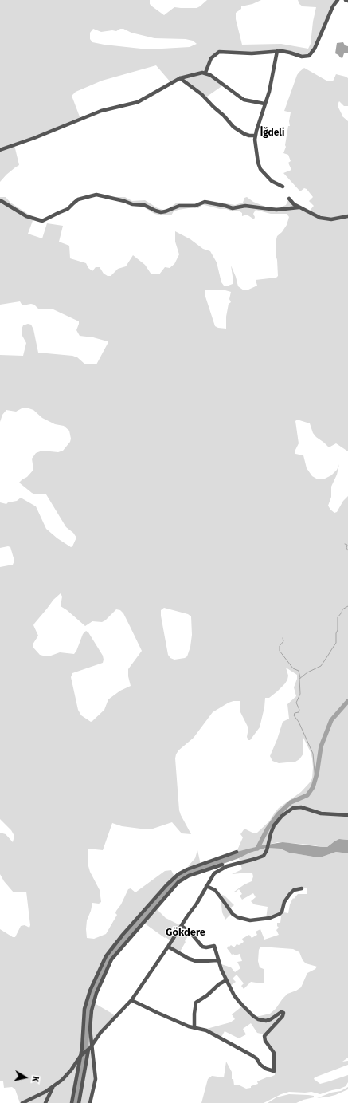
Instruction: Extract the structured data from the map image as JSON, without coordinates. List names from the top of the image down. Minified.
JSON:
{"districts":["İğdeli","Gökdere"],"north":"right"}
